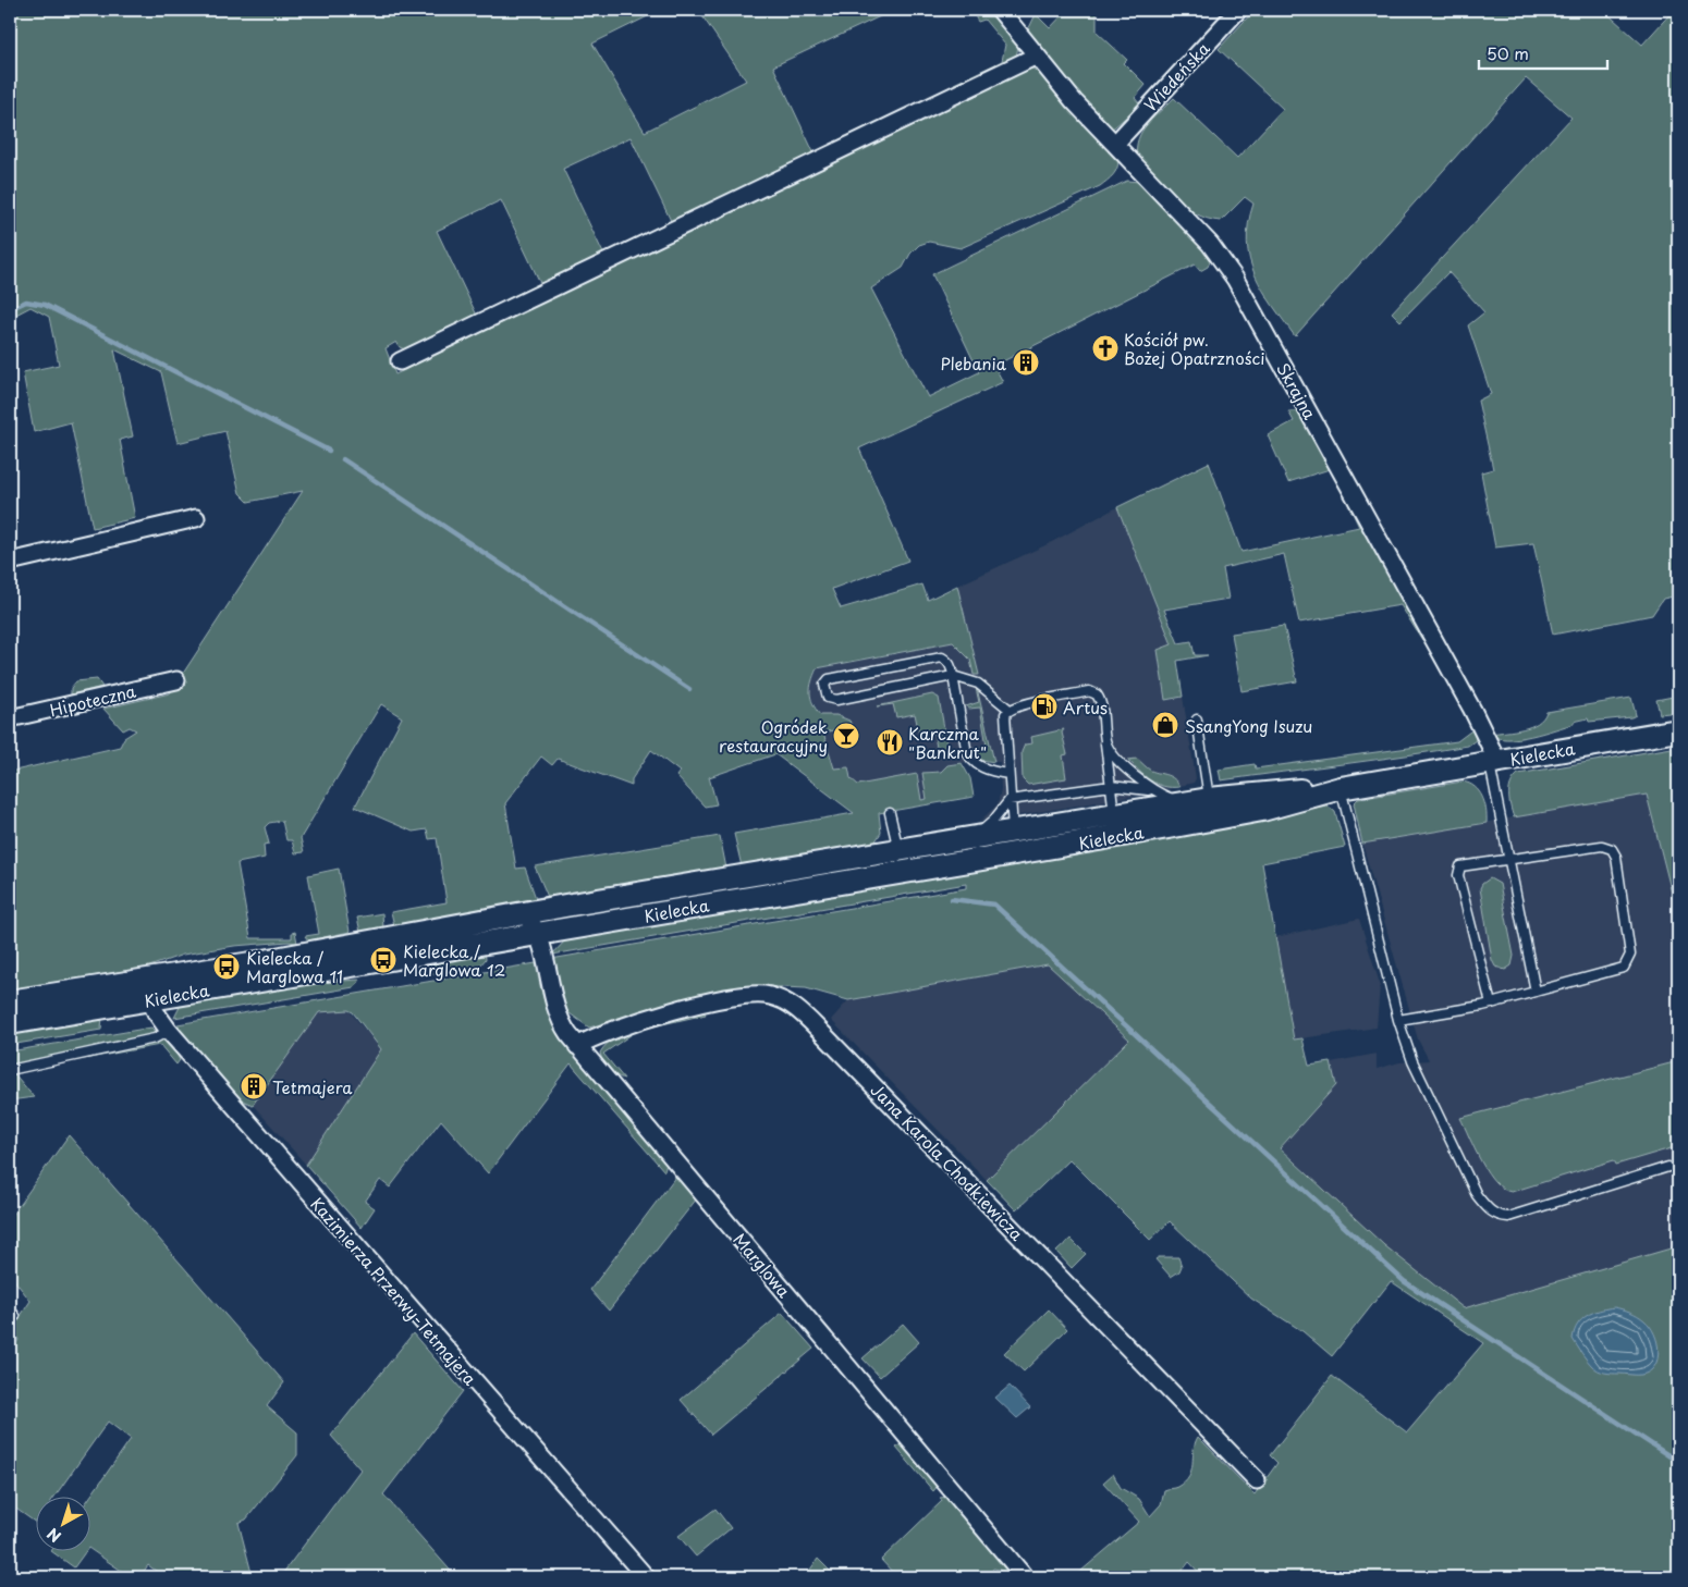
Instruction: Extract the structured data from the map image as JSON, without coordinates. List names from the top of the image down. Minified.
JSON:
{"streets":{"main road":["Kielecka"],"street":["Wiedeńska","Skrajna","Hipoteczna","Jana Karola Chodkiewicza","Marglowa","Kazimierza Przerwy-Tetmajera"]},"crossings":[["Wiedeńska","Skrajna"],["Skrajna","Kielecka"],["Kielecka","Marglowa"],["Kielecka","Kazimierza Przerwy-Tetmajera"],["Jana Karola Chodkiewicza","Marglowa"]],"places":{"church":["Kościół pw. Bożej Opatrzności"],"building":["Plebania","Tetmajera"],"fuel station":["Artus"],"shop":["SsangYong Isuzu"],"bar":["Ogródek restauracyjny"],"restaurant":["Karczma \"Bankrut\""],"bus stop":["Kielecka / Marglowa 12","Kielecka / Marglowa 11"]},"scale_bar":"50 m","north":"bottom left"}
